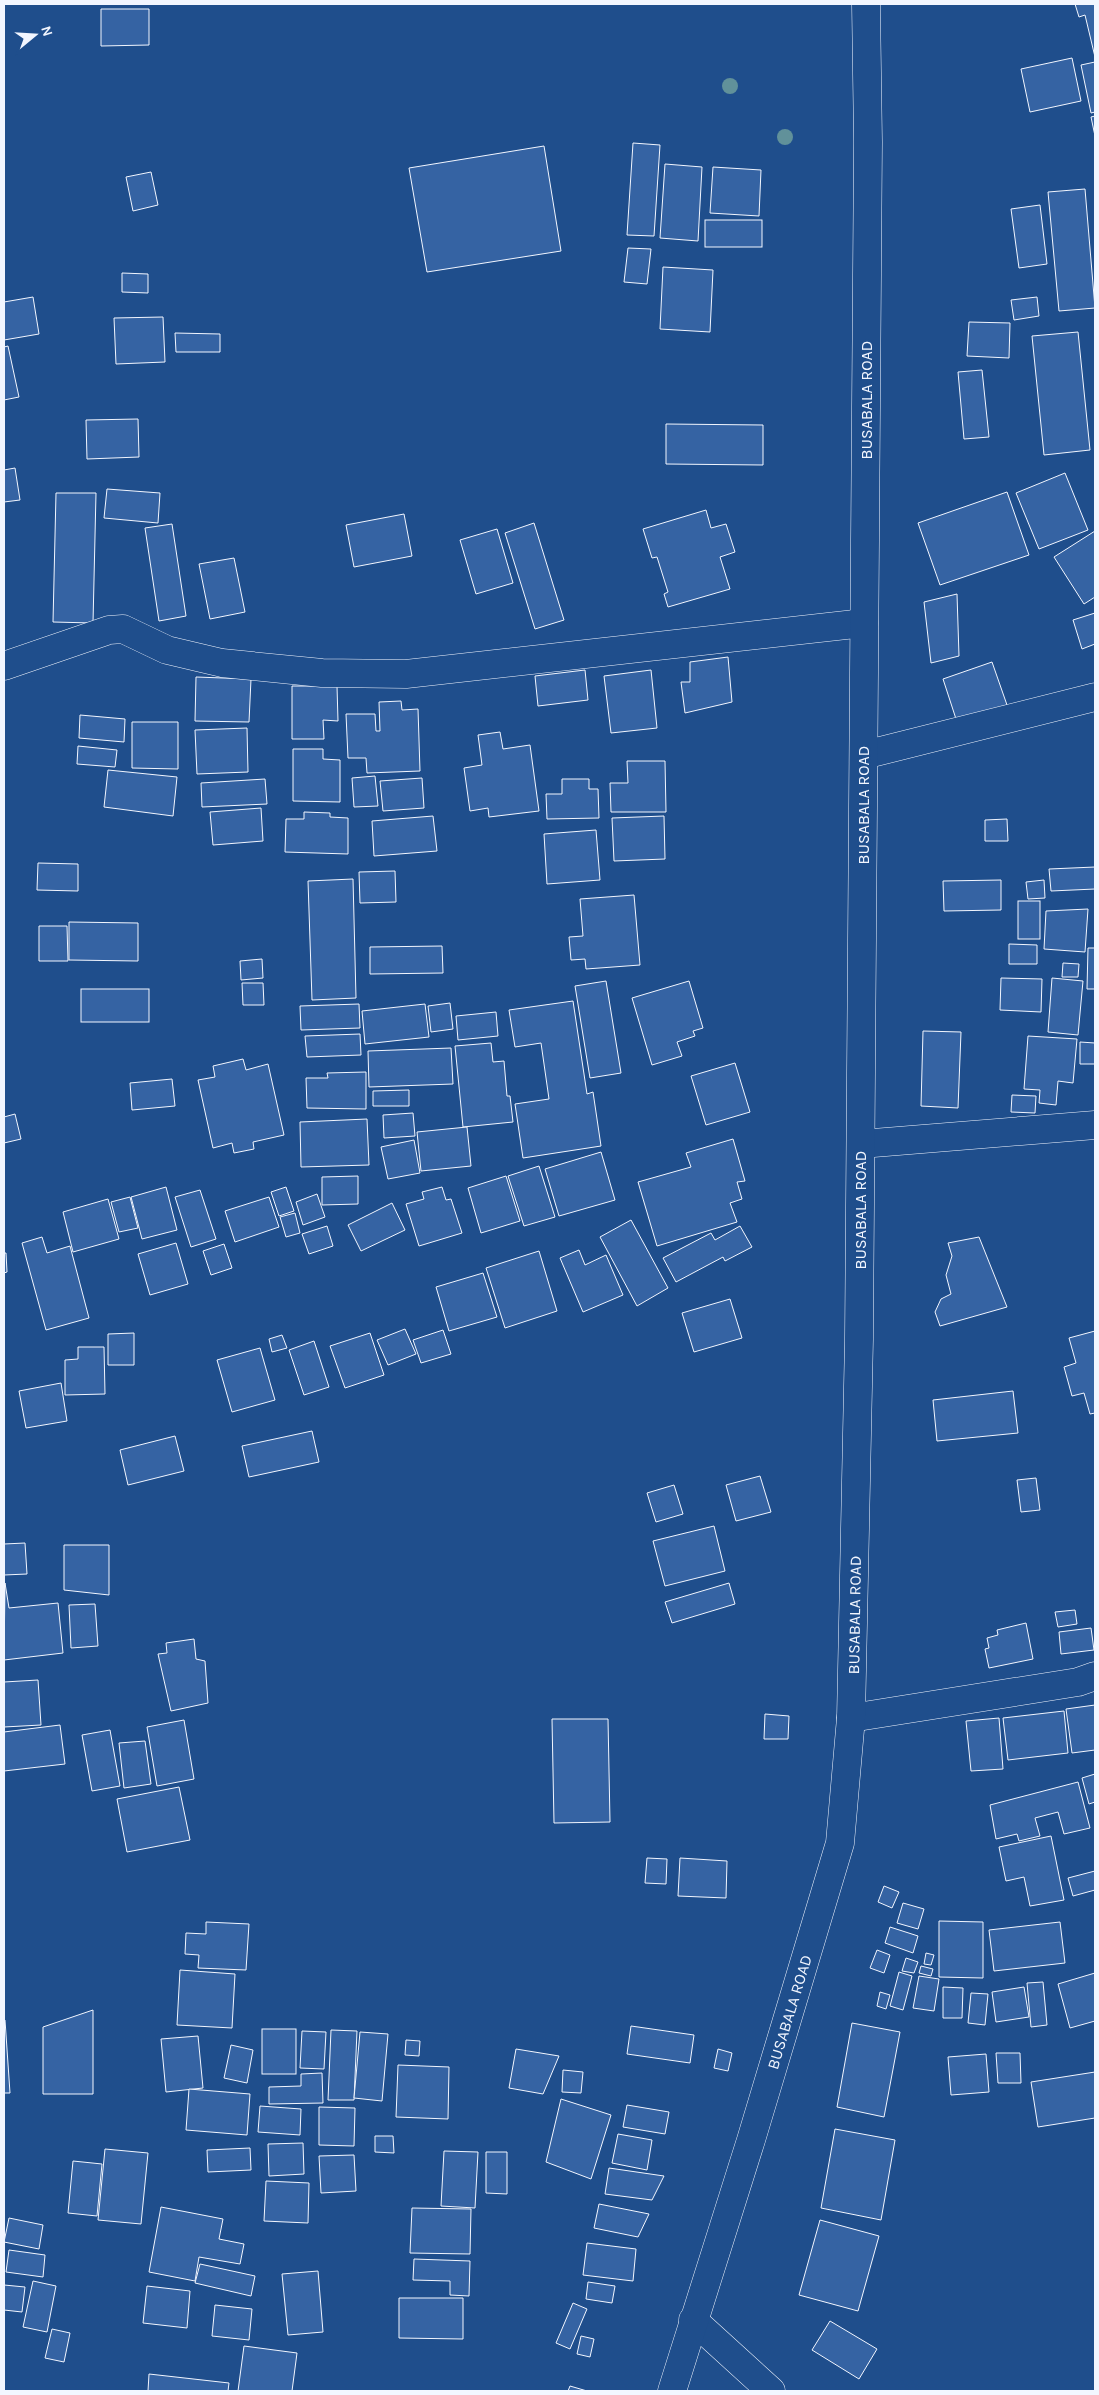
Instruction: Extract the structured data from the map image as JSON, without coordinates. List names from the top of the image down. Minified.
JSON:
{"streets":{"street":["BUSABALA ROAD"]},"north":"right"}
